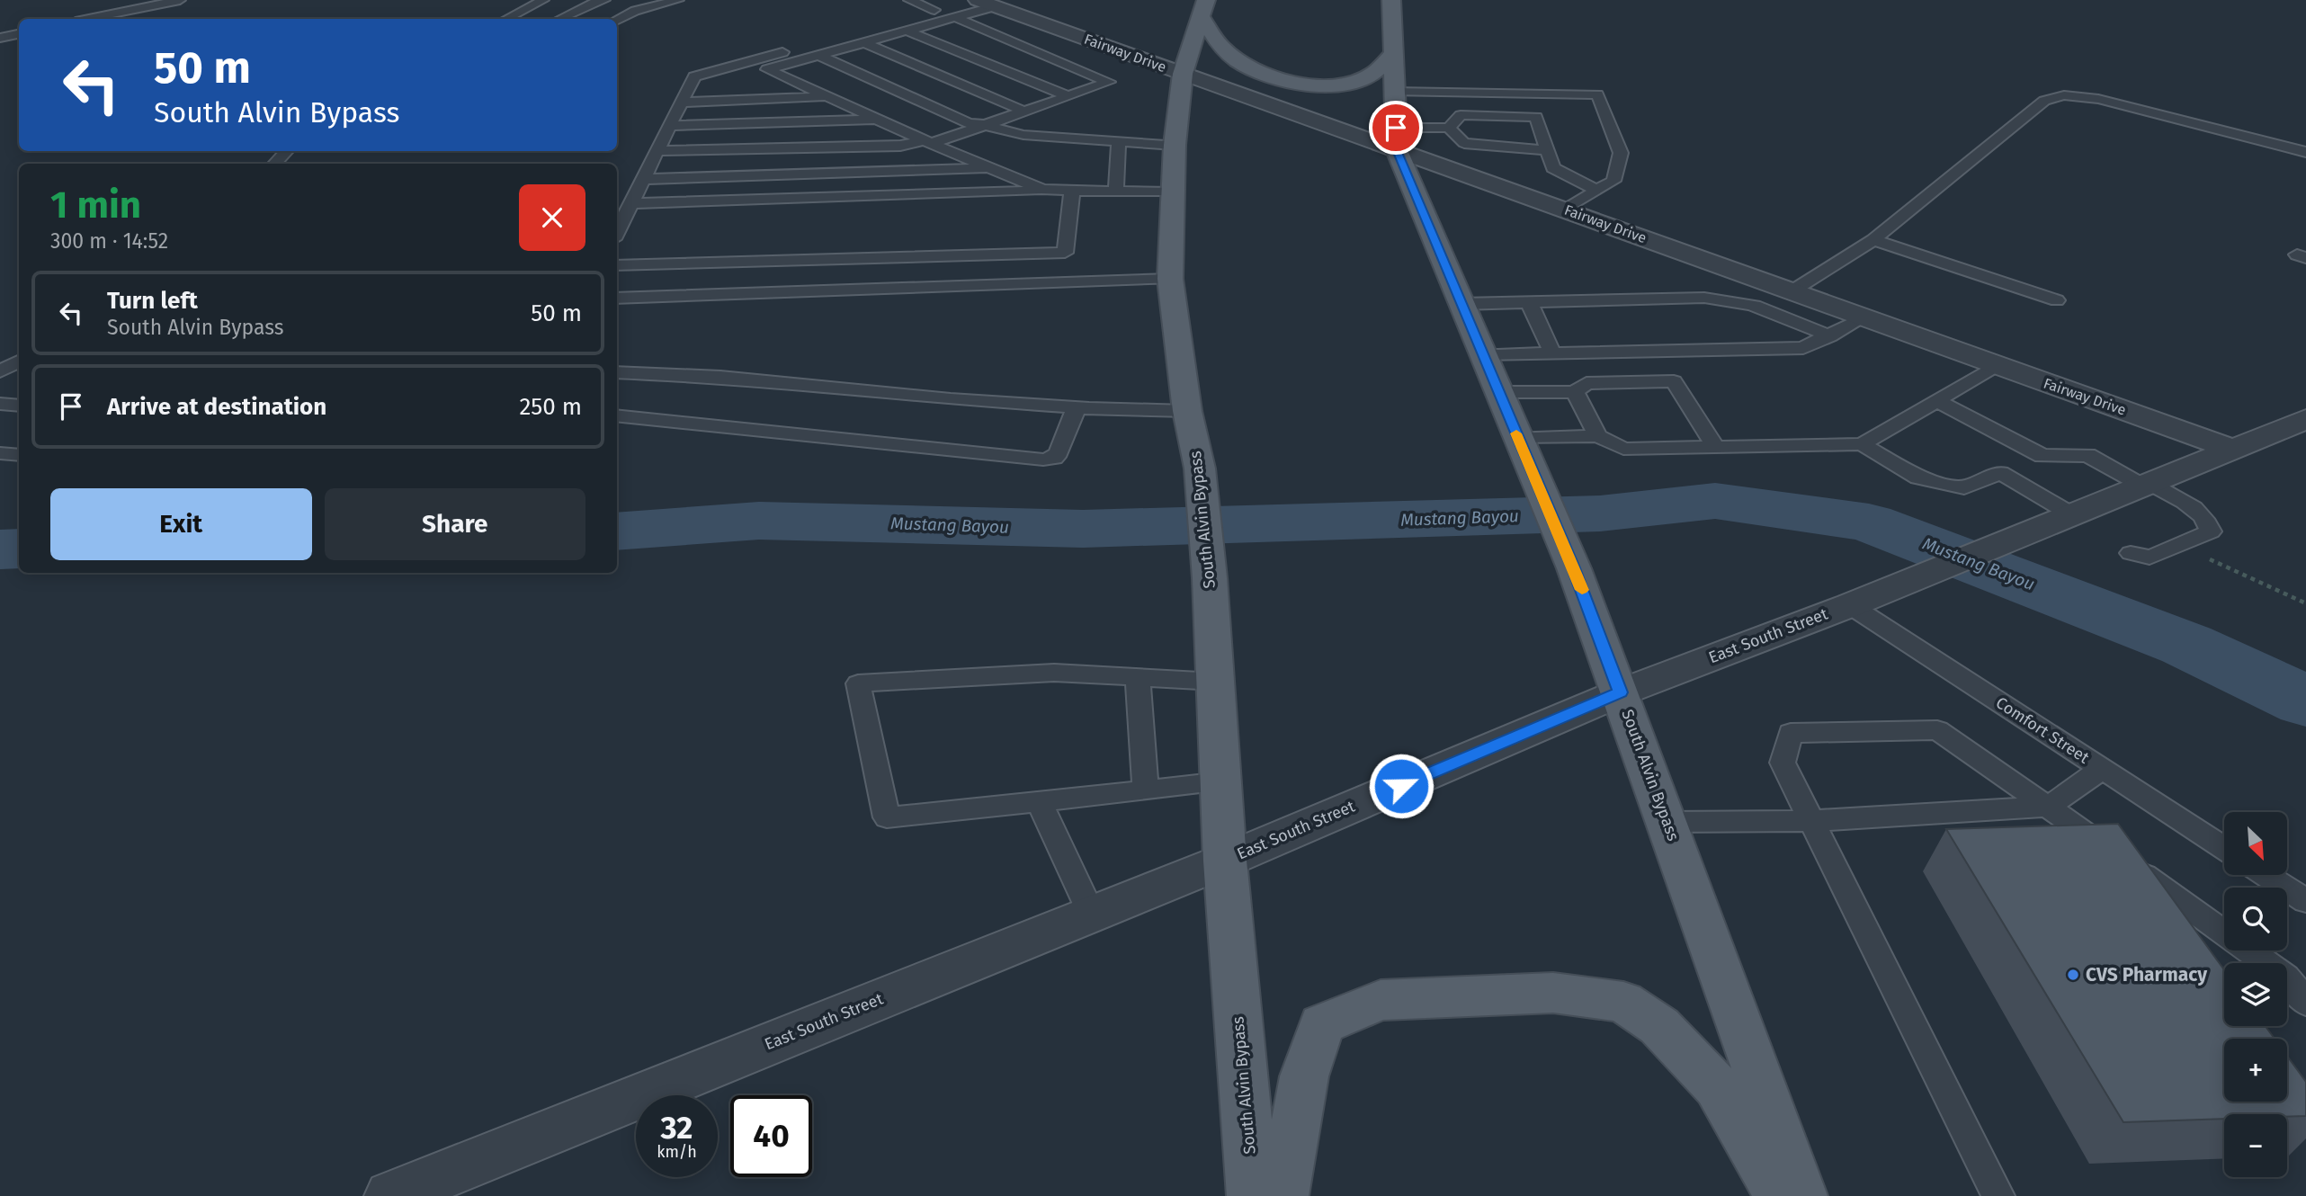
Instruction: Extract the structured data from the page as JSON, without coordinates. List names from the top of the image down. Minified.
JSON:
{"streets":{"main road":["South Alvin Bypass"],"street":["Fairway Drive","East South Street"],"lane":["Comfort Street"]},"crossings":[["Fairway Drive","South Alvin Bypass"],["Fairway Drive","East South Street"],["South Alvin Bypass","East South Street"],["East South Street","Comfort Street"]],"water":["Mustang Bayou"],"places":["CVS Pharmacy"],"north":"bottom right","page":{"turn":["50 m","South Alvin Bypass"],"heading":["1 min","300 m · 14:52"],"list":[{"name":"Turn left","note":"South Alvin Bypass","value":"50 m"},{"name":"Arrive at destination","value":"250 m"}],"buttons":["Exit","Share"],"map_buttons":["+","−"],"speed":"32 km/h","limit":"40"}}
